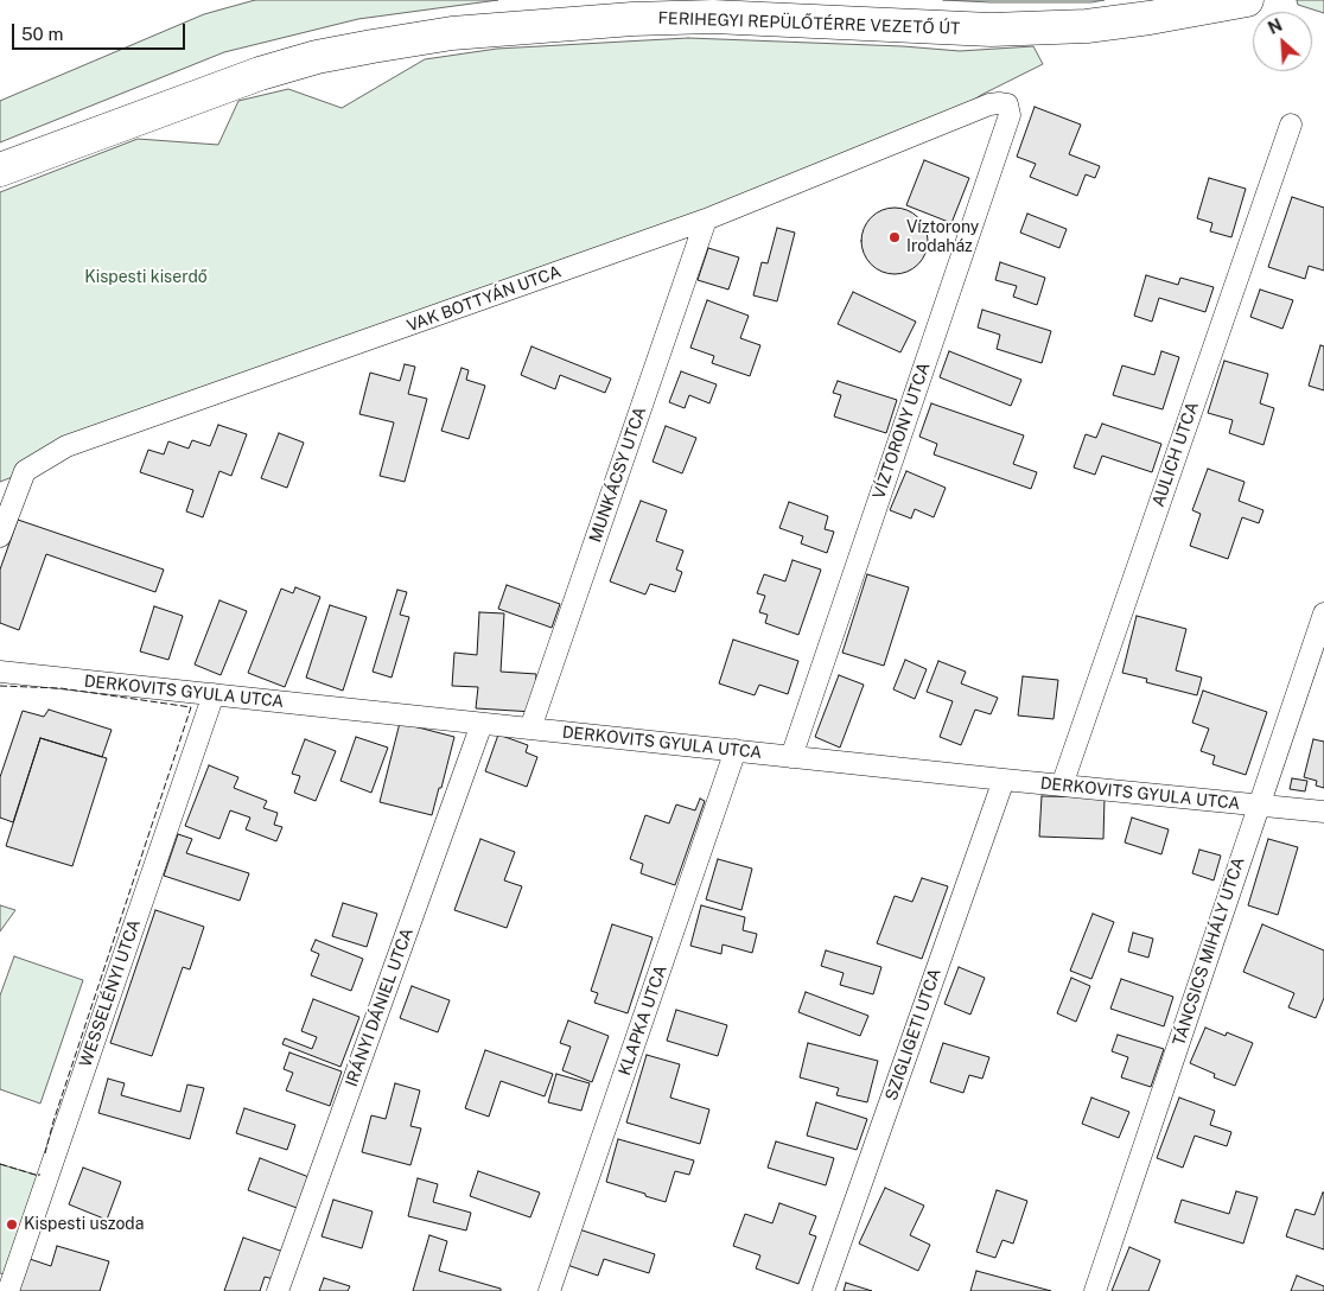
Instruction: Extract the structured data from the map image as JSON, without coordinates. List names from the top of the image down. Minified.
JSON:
{"streets":{"main road":["FERIHEGYI REPÜLŐTÉRRE VEZETŐ ÚT"],"street":["VAK BOTTYÁN UTCA","VÍZTORONY UTCA","AULICH UTCA","MUNKÁCSY UTCA","DERKOVITS GYULA UTCA","TÁNCSICS MIHÁLY UTCA","WESSELÉNYI UTCA","IRÁNYI DÁNIEL UTCA","KLAPKA UTCA","SZIGLIGETI UTCA"]},"crossings":[["VAK BOTTYÁN UTCA","VÍZTORONY UTCA"],["VAK BOTTYÁN UTCA","MUNKÁCSY UTCA"],["VÍZTORONY UTCA","DERKOVITS GYULA UTCA"],["AULICH UTCA","DERKOVITS GYULA UTCA"],["MUNKÁCSY UTCA","DERKOVITS GYULA UTCA"],["DERKOVITS GYULA UTCA","TÁNCSICS MIHÁLY UTCA"],["DERKOVITS GYULA UTCA","WESSELÉNYI UTCA"],["DERKOVITS GYULA UTCA","IRÁNYI DÁNIEL UTCA"],["DERKOVITS GYULA UTCA","KLAPKA UTCA"],["DERKOVITS GYULA UTCA","SZIGLIGETI UTCA"]],"parks":["Kispesti kiserdő"],"places":["Víztorony Irodaház","Kispesti uszoda"],"scale_bar":"50 m","north":"top left"}
